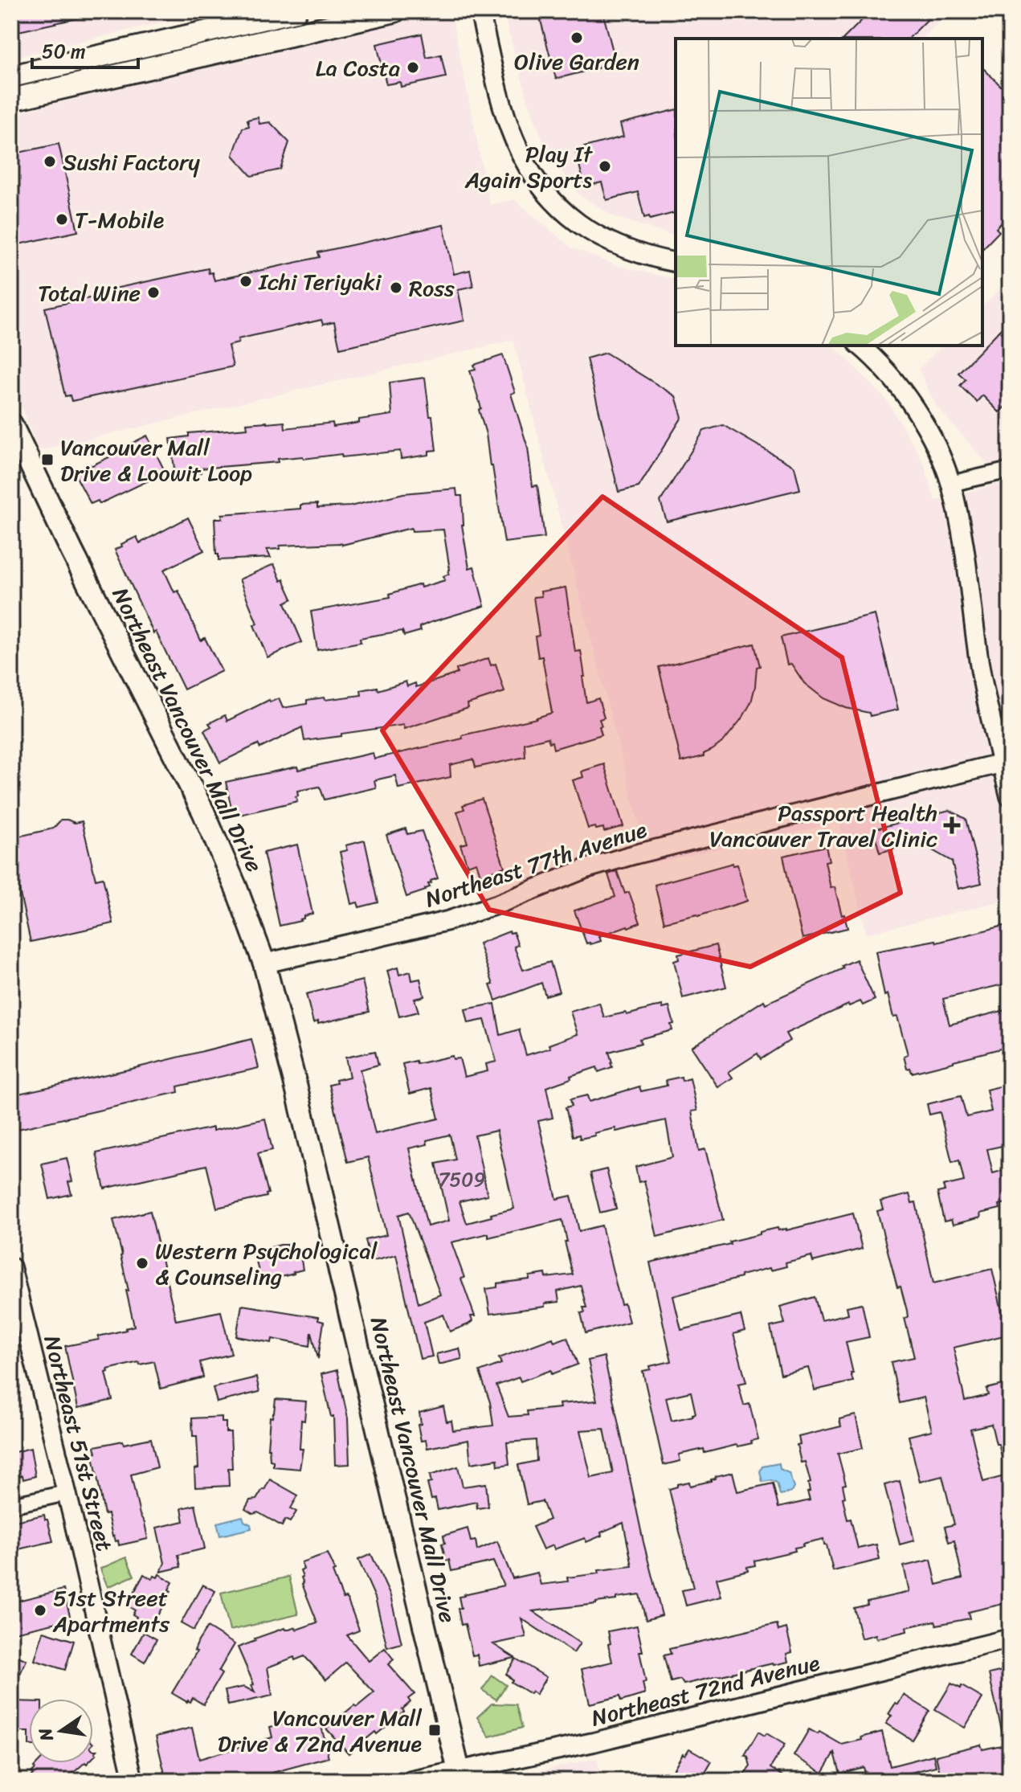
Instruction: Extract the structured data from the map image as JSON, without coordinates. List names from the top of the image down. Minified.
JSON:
{"streets":{"main road":["Northeast Vancouver Mall Drive"],"street":["Northeast 77th Avenue","Northeast 51st Street","Northeast 72nd Avenue"]},"crossings":[["Northeast Vancouver Mall Drive","Northeast 77th Avenue"],["Northeast Vancouver Mall Drive","Northeast 72nd Avenue"]],"places":{"other":["Olive Garden","La Costa","Sushi Factory","Play It Again Sports","T-Mobile","Ichi Teriyaki","Ross","Total Wine","Western Psychological & Counseling","51st Street Apartments"],"transit":["Vancouver Mall Drive & Loowit Loop","Vancouver Mall Drive & 72nd Avenue"],"health":["Passport Health Vancouver Travel Clinic"]},"house_numbers":["7509"],"scale_bar":"50 m","north":"left"}
